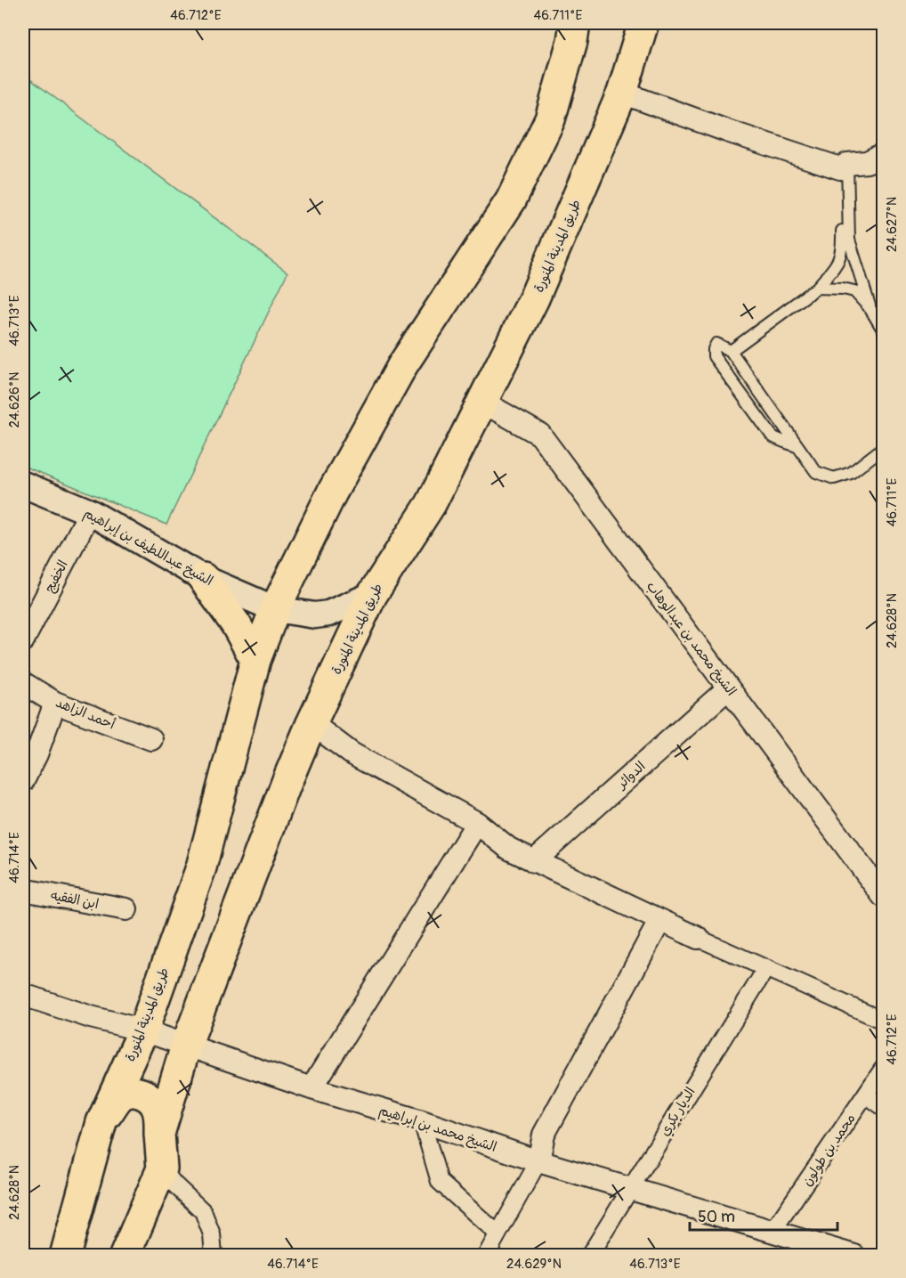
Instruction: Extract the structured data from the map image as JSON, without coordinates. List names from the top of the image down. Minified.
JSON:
{"streets":{"main road":["طريق المدينة المنورة"],"street":["الشيخ عبداللطيف بن إبراهيم","الخفيج","الشيخ محمد بن عبدالوهاب","أحمد الزاهد","الدوائر","ابن الفقيه","الديار بكري","الشيخ محمد بن إبراهيم","محمد بن طولون"]},"crossings":[["طريق المدينة المنورة","الشيخ عبداللطيف بن إبراهيم"],["طريق المدينة المنورة","الشيخ محمد بن عبدالوهاب"],["طريق المدينة المنورة","الشيخ محمد بن إبراهيم"],["الشيخ عبداللطيف بن إبراهيم","الخفيج"],["الشيخ محمد بن عبدالوهاب","الدوائر"],["الديار بكري","الشيخ محمد بن إبراهيم"],["الشيخ محمد بن إبراهيم","محمد بن طولون"]],"scale_bar":"50 m","coordinates":["46.712°E","46.711°E","24.627°N","46.713°E","24.626°N","24.628°N","46.714°E","24.629°N"]}
